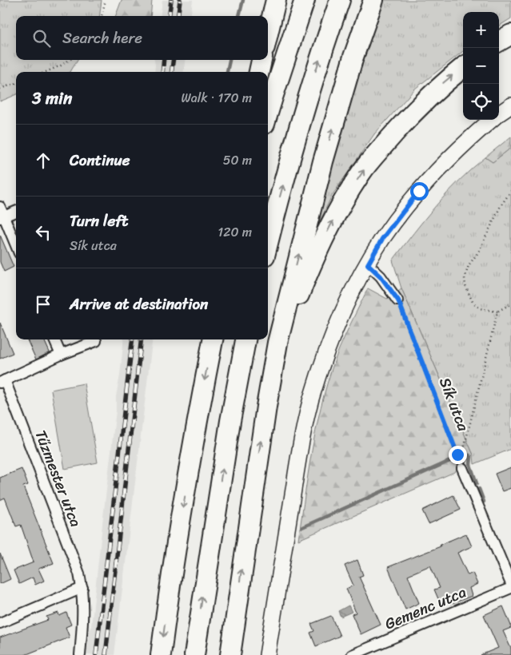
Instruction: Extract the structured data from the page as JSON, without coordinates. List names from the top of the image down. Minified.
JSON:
{"streets":{"street":["Tűzmester utca","Gemenc utca"],"path":["Sík utca"]},"page":{"map_buttons":["+","−"],"search":"Search here","heading":["3 min","Walk · 170 m"],"list":[["Continue","50 m"],["Turn left","Sík utca","120 m"],"Arrive at destination"]}}
